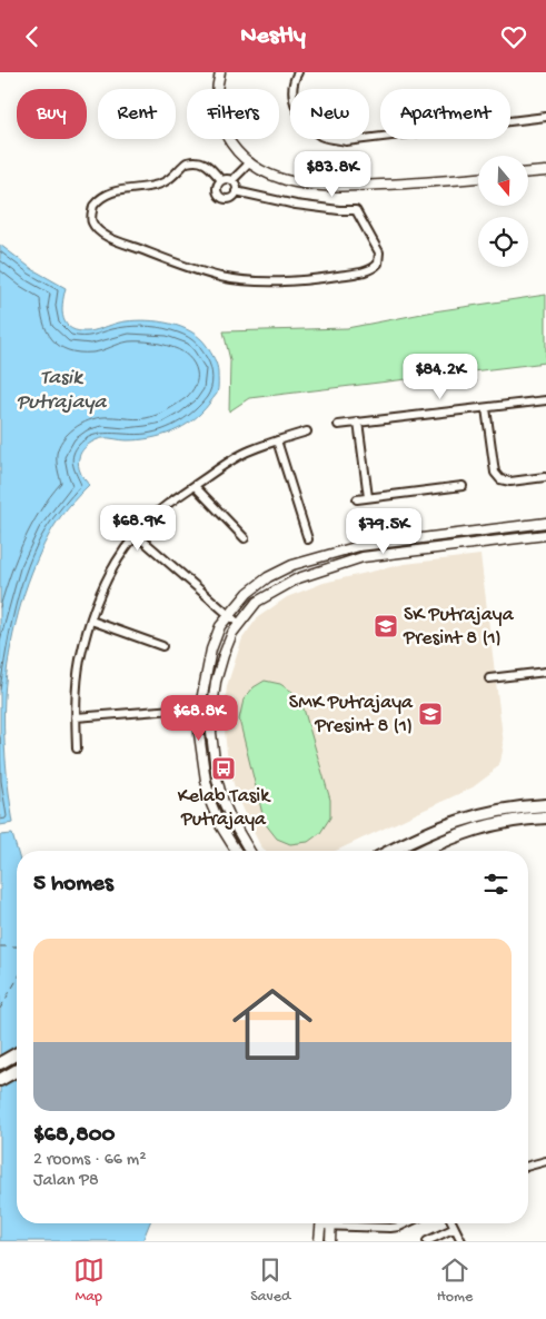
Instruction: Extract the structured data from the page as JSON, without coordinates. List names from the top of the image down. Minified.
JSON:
{"water":["Tasik Putrajaya"],"places":{"school or university":["SK Putrajaya Presint 8 (1)","SMK Putrajaya Presint 8 (1)"],"bus stop":["Kelab Tasik Putrajaya"]},"north":"bottom","page":{"header":"Nestly","chip":["Buy","Rent","Filters","New","Apartment"],"price":["$83.8K","$84.2K","$68.9K","$79.5K","$68.8K"],"heading":"5 homes","list":[{"name":"$68,800","note":"2 rooms · 66 m² · Jalan P8"}],"tabs":["Map","Saved","Home"]}}
